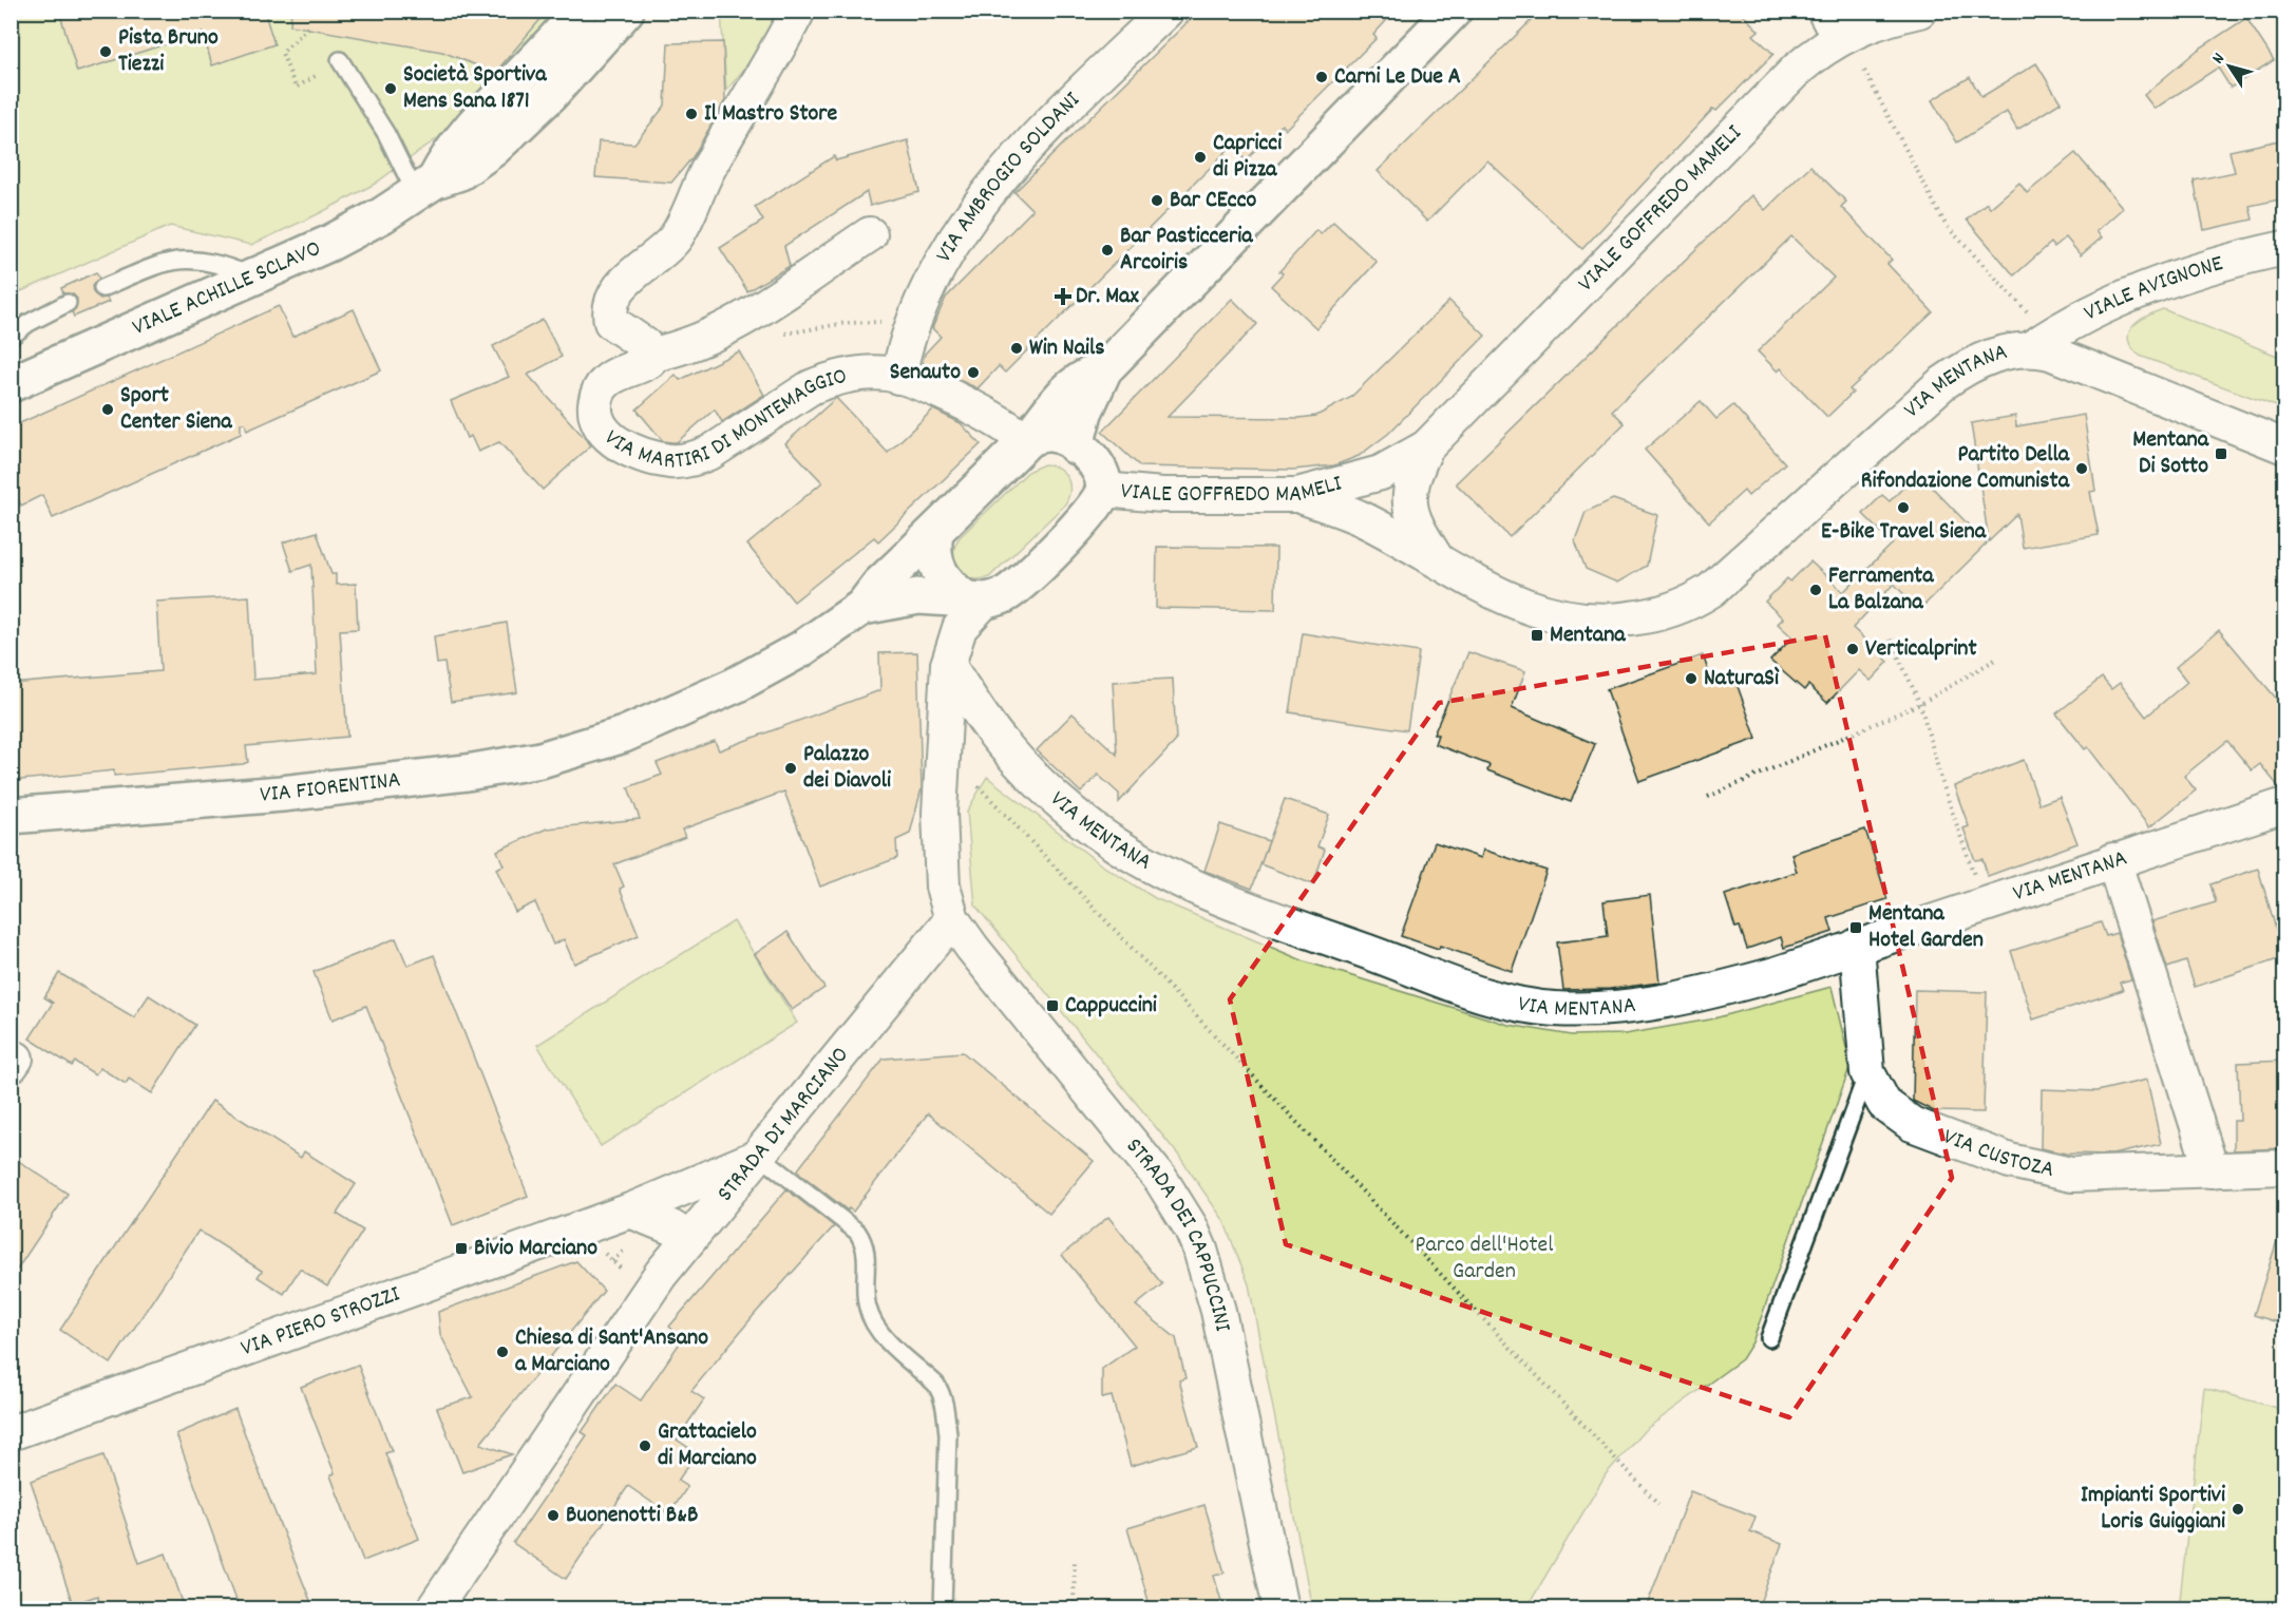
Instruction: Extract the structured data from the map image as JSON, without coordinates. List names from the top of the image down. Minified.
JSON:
{"streets":{"main road":["VIALE ACHILLE SCLAVO","VIA FIORENTINA"],"street":["VIA AMBROGIO SOLDANI","VIALE GOFFREDO MAMELI","VIALE AVIGNONE","VIA MENTANA","VIA MARTIRI DI MONTEMAGGIO","STRADA DI MARCIANO","VIA CUSTOZA","STRADA DEI CAPPUCCINI","VIA PIERO STROZZI"]},"crossings":[["VIA AMBROGIO SOLDANI","VIA MARTIRI DI MONTEMAGGIO"],["VIALE GOFFREDO MAMELI","VIA MENTANA"],["VIALE AVIGNONE","VIA MENTANA"],["VIA MENTANA","VIA CUSTOZA"],["STRADA DI MARCIANO","STRADA DEI CAPPUCCINI"],["STRADA DI MARCIANO","VIA PIERO STROZZI"]],"parks":["Parco dell'Hotel Garden"],"places":{"other":["Pista Bruno Tiezzi","Carni Le Due A","Società Sportiva Mens Sana 1871","Il Mastro Store","Capricci di Pizza","Bar CEcco","Bar Pasticceria Arcoiris","Win Nails","Senauto","Sport Center Siena","Partito Della Rifondazione Comunista","E-Bike Travel Siena","Ferramenta La Balzana","Verticalprint","NaturaSì","Palazzo dei Diavoli","Chiesa di Sant'Ansano a Marciano","Grattacielo di Marciano","Impianti Sportivi Loris Guiggiani","Buonenotti B&B"],"health":["Dr. Max"],"transit":["Mentana Di Sotto","Mentana","Mentana Hotel Garden","Cappuccini","Bivio Marciano"]},"north":"top left"}
